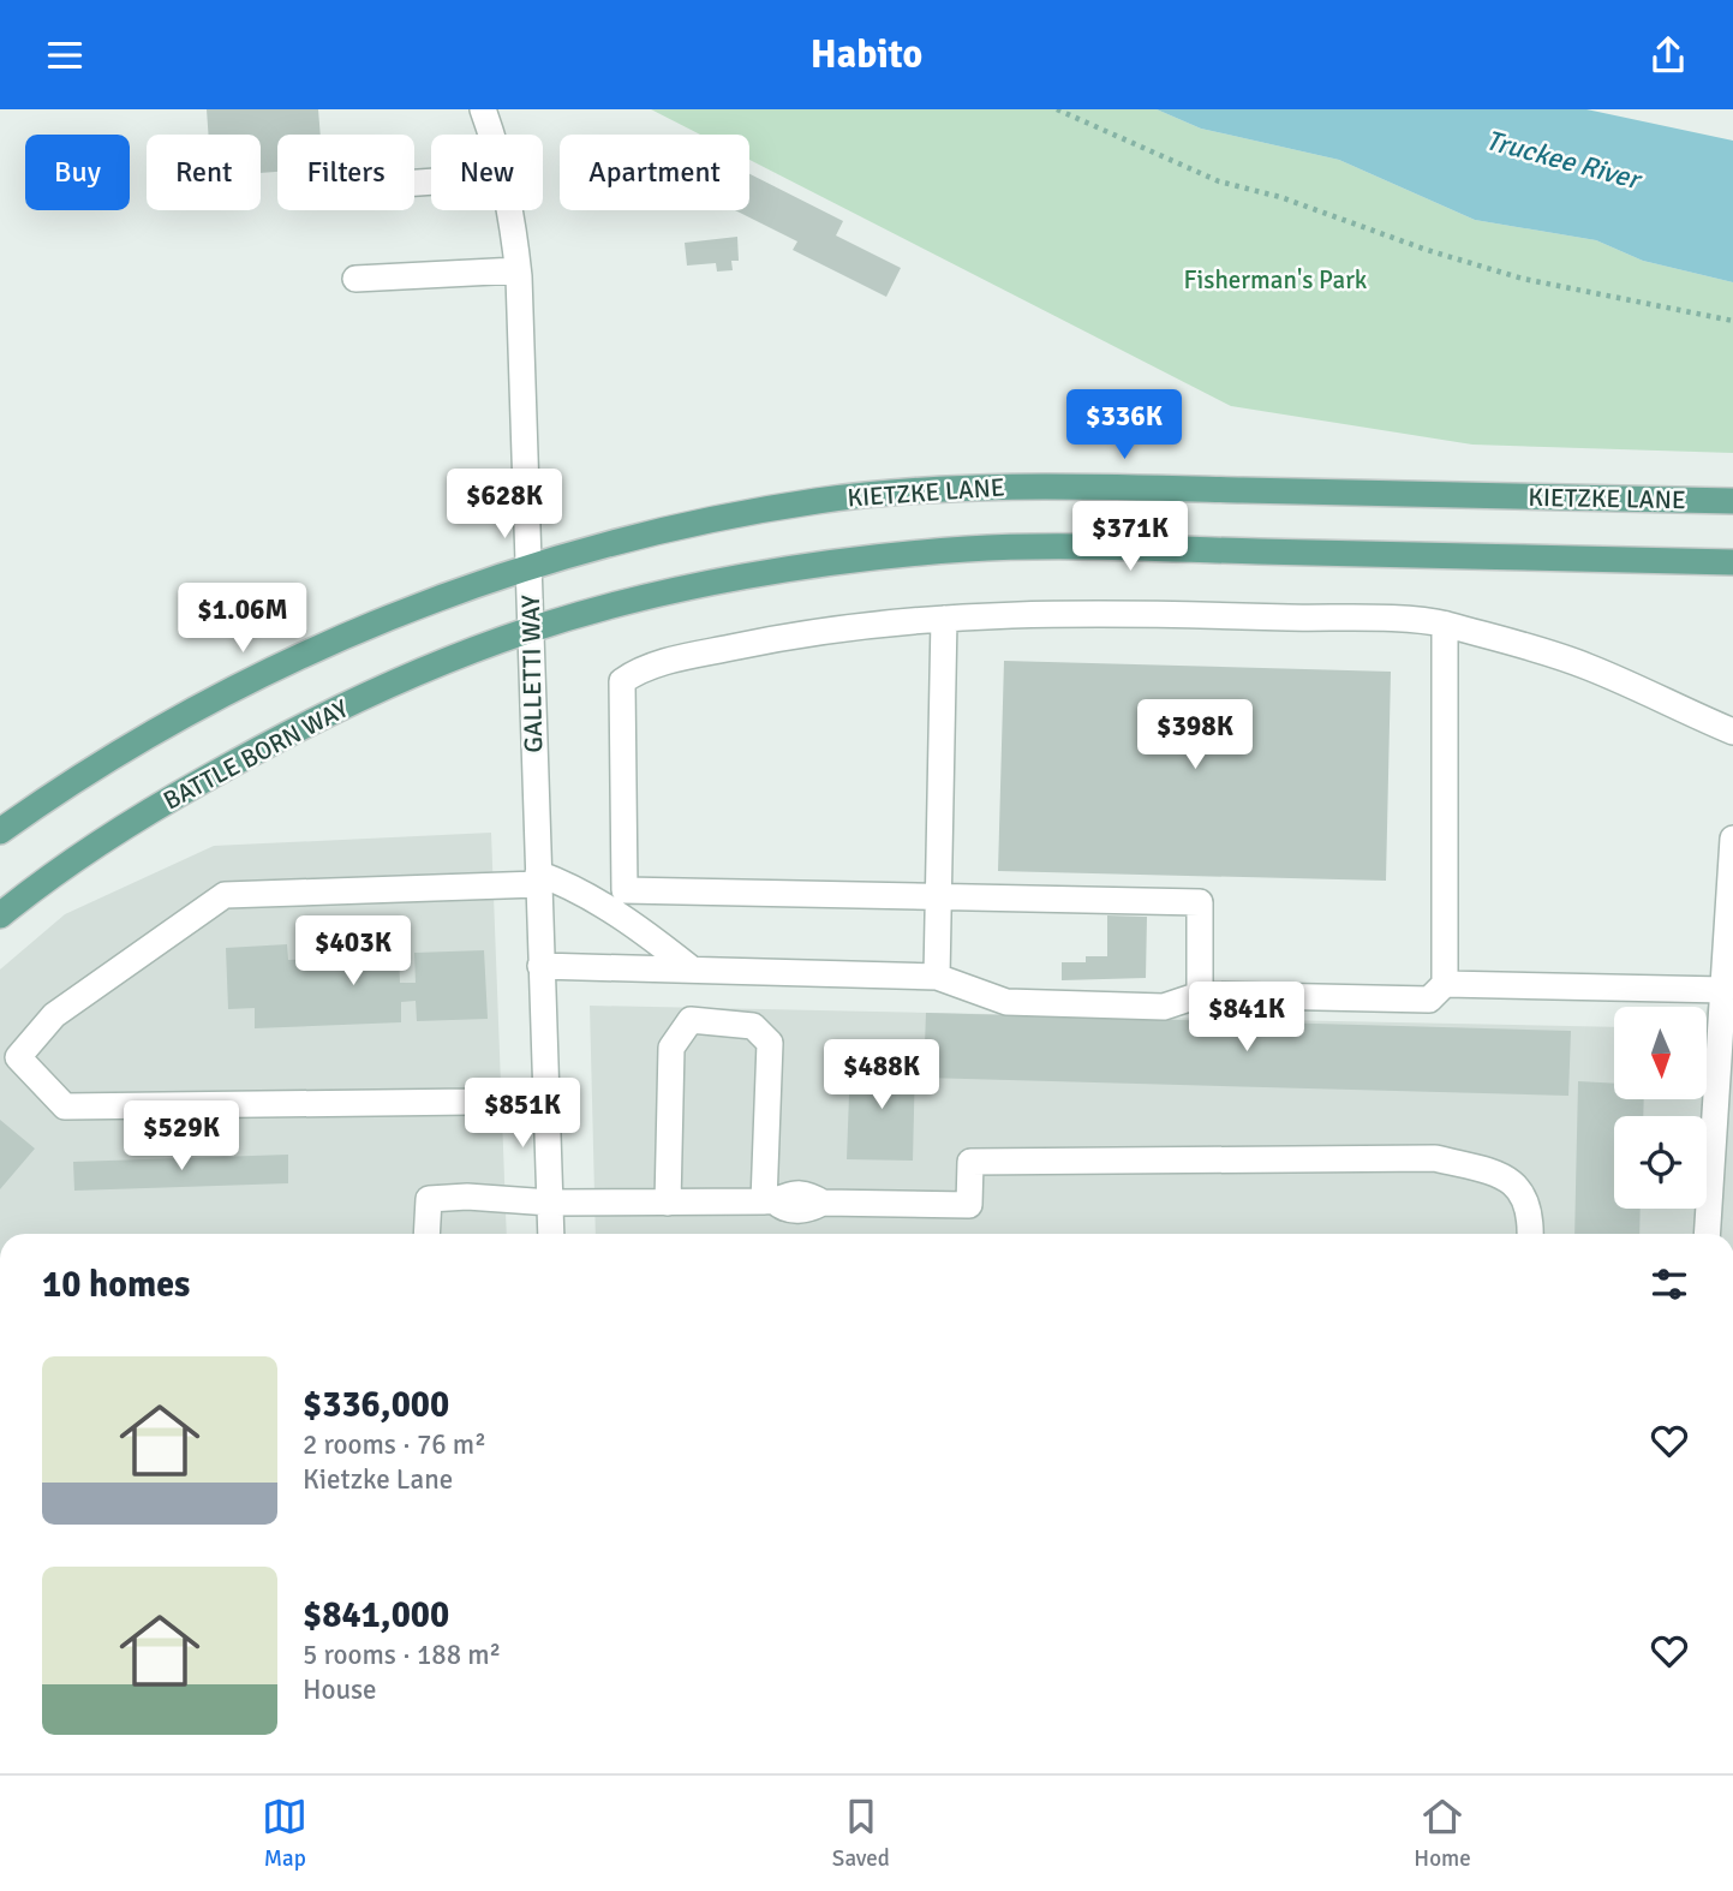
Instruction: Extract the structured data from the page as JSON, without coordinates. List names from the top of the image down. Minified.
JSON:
{"streets":{"main road":["KIETZKE LANE","BATTLE BORN WAY"],"street":["GALLETTI WAY"]},"crossings":[["KIETZKE LANE","GALLETTI WAY"],["GALLETTI WAY","BATTLE BORN WAY"]],"water":["Truckee River"],"parks":["Fisherman's Park"],"north":"bottom","page":{"header":"Habito","chip":["Buy","Rent","Filters","New","Apartment"],"price":["$336K","$628K","$371K","$1.06M","$398K","$403K","$841K","$488K","$851K","$529K"],"heading":"10 homes","list":[{"name":"$336,000","note":"2 rooms · 76 m² · Kietzke Lane"},{"name":"$841,000","note":"5 rooms · 188 m² · House"}],"tabs":["Map","Saved","Home"]}}
